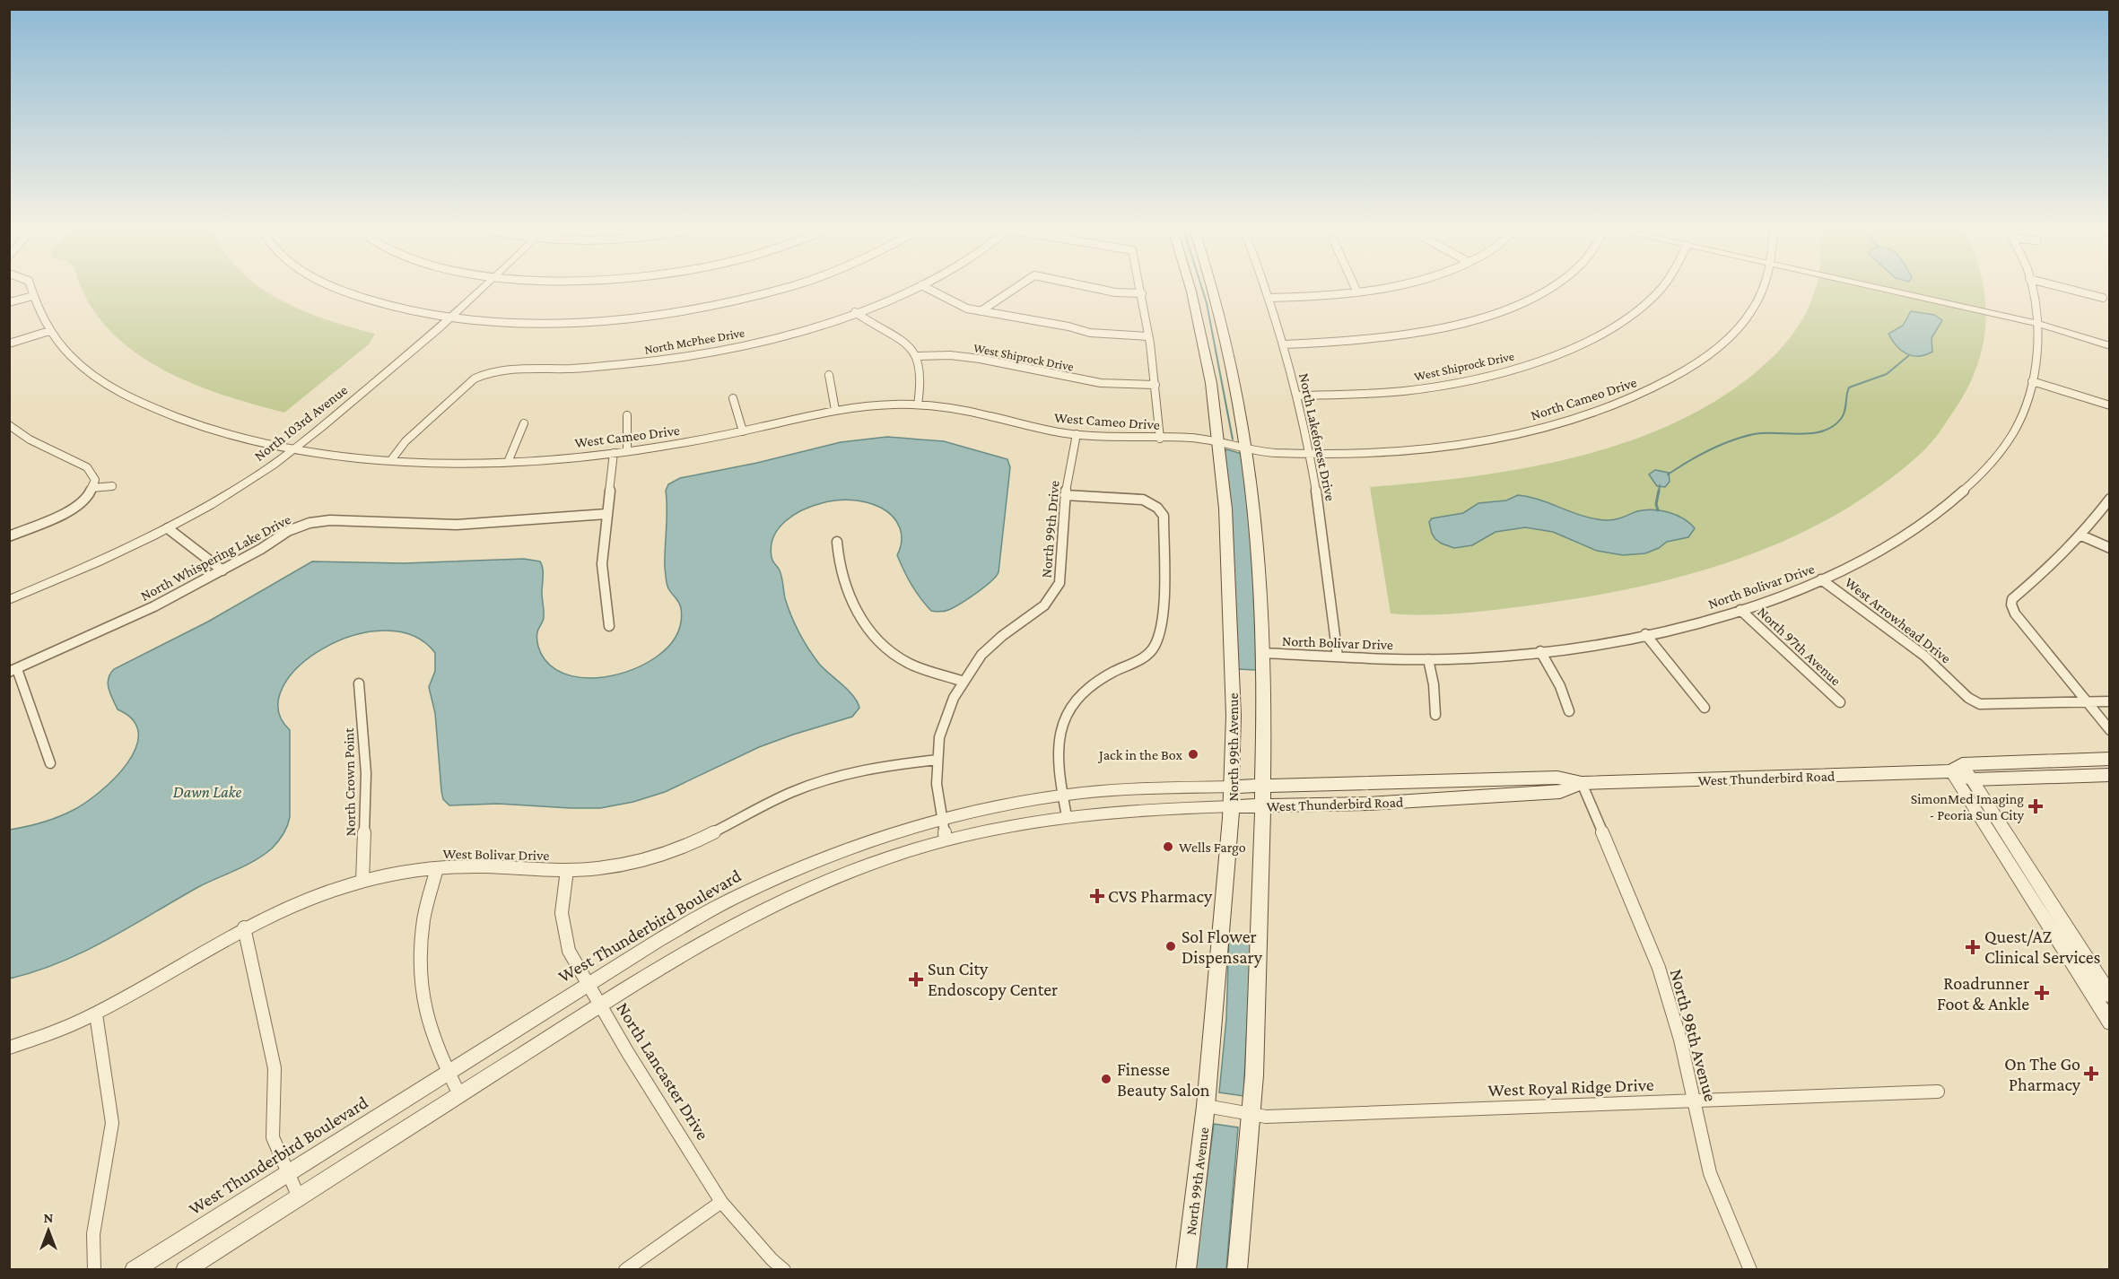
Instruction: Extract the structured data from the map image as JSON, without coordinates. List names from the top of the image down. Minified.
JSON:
{"streets":{"main road":["North 99th Avenue","West Thunderbird Road"],"street":["North McPhee Drive","West Shiprock Drive","North Cameo Drive","West Cameo Drive","North 103rd Avenue","North Lakeforest Drive","North 99th Drive","North Whispering Lake Drive","North Bolivar Drive","West Arrowhead Drive","North 97th Avenue","North Crown Point","West Bolivar Drive","West Thunderbird Boulevard","North 98th Avenue","North Lancaster Drive","West Royal Ridge Drive"]},"crossings":[["North McPhee Drive","West Cameo Drive"],["West Shiprock Drive","North Lakeforest Drive"],["North Cameo Drive","West Cameo Drive"],["North Cameo Drive","North Lakeforest Drive"],["West Cameo Drive","North 103rd Avenue"],["West Cameo Drive","North Lakeforest Drive"],["West Cameo Drive","North 99th Drive"],["West Cameo Drive","North 99th Avenue"],["North Lakeforest Drive","North Bolivar Drive"],["North 99th Drive","West Bolivar Drive"],["North 99th Drive","West Thunderbird Boulevard"],["North Bolivar Drive","West Arrowhead Drive"],["North Bolivar Drive","North 97th Avenue"],["North Bolivar Drive","North 99th Avenue"],["North 99th Avenue","West Thunderbird Road"],["North 99th Avenue","West Thunderbird Boulevard"],["North 99th Avenue","West Royal Ridge Drive"],["West Thunderbird Road","West Thunderbird Boulevard"],["West Thunderbird Road","North 98th Avenue"],["North Crown Point","West Bolivar Drive"],["West Bolivar Drive","North Lancaster Drive"],["West Thunderbird Boulevard","North Lancaster Drive"],["North 98th Avenue","West Royal Ridge Drive"]],"water":["Dawn Lake"],"places":{"other":["Jack in the Box","Wells Fargo","Sol Flower Dispensary","Finesse Beauty Salon"],"health":["SimonMed Imaging - Peoria Sun City","CVS Pharmacy","Quest/AZ Clinical Services","Sun City Endoscopy Center","Roadrunner Foot & Ankle","On The Go Pharmacy"]},"north":"top"}
